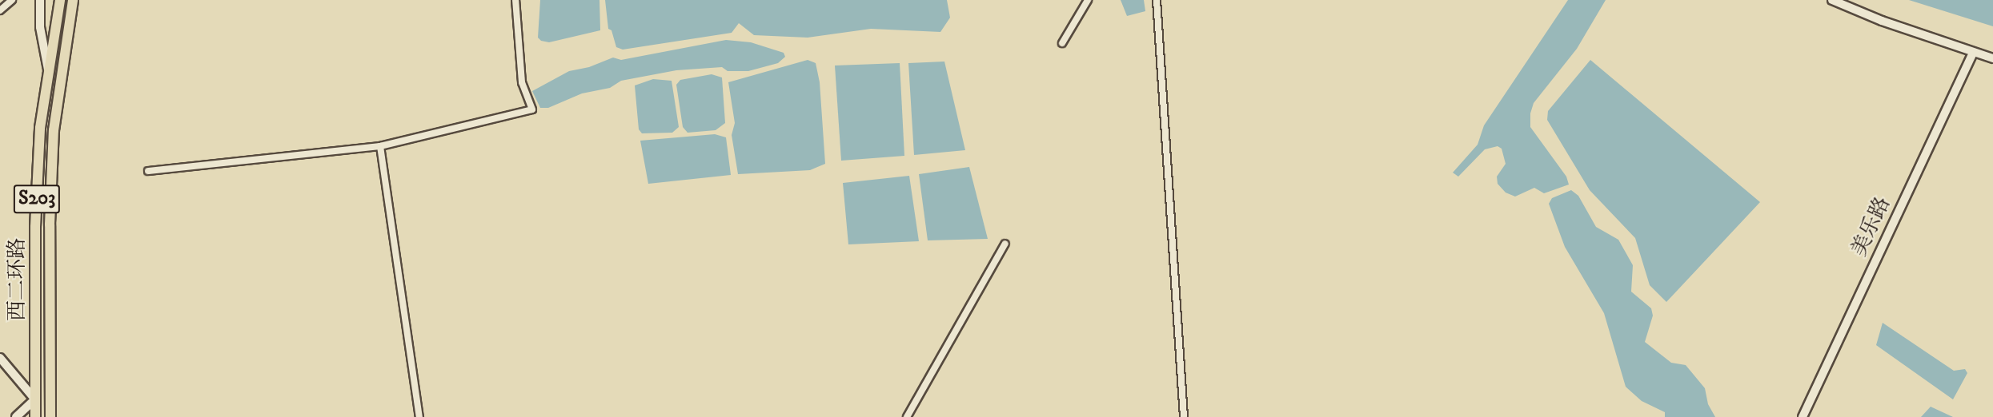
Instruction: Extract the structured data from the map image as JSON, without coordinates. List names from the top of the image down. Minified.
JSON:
{"streets":{"main road":["S203","西二环路"],"street":["美乐路"]}}
